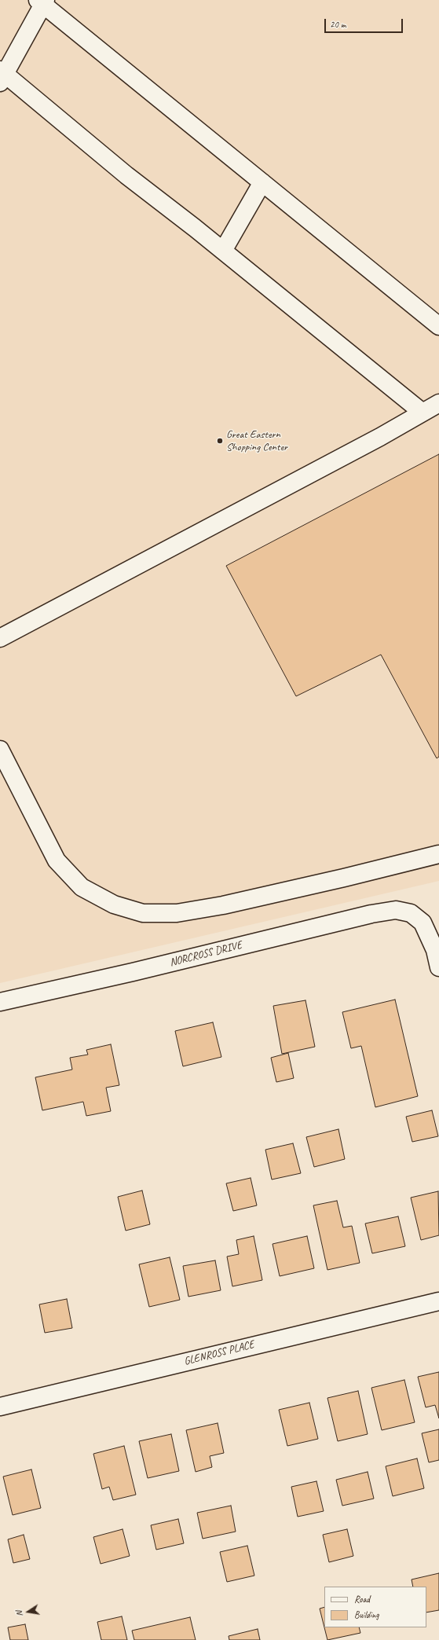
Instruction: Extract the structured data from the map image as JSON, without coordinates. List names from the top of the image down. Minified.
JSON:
{"streets":{"street":["NORCROSS DRIVE","GLENROSS PLACE"]},"places":["Great Eastern Shopping Center"],"legend":["Road","Building"],"scale_bar":"20 m","north":"left"}
